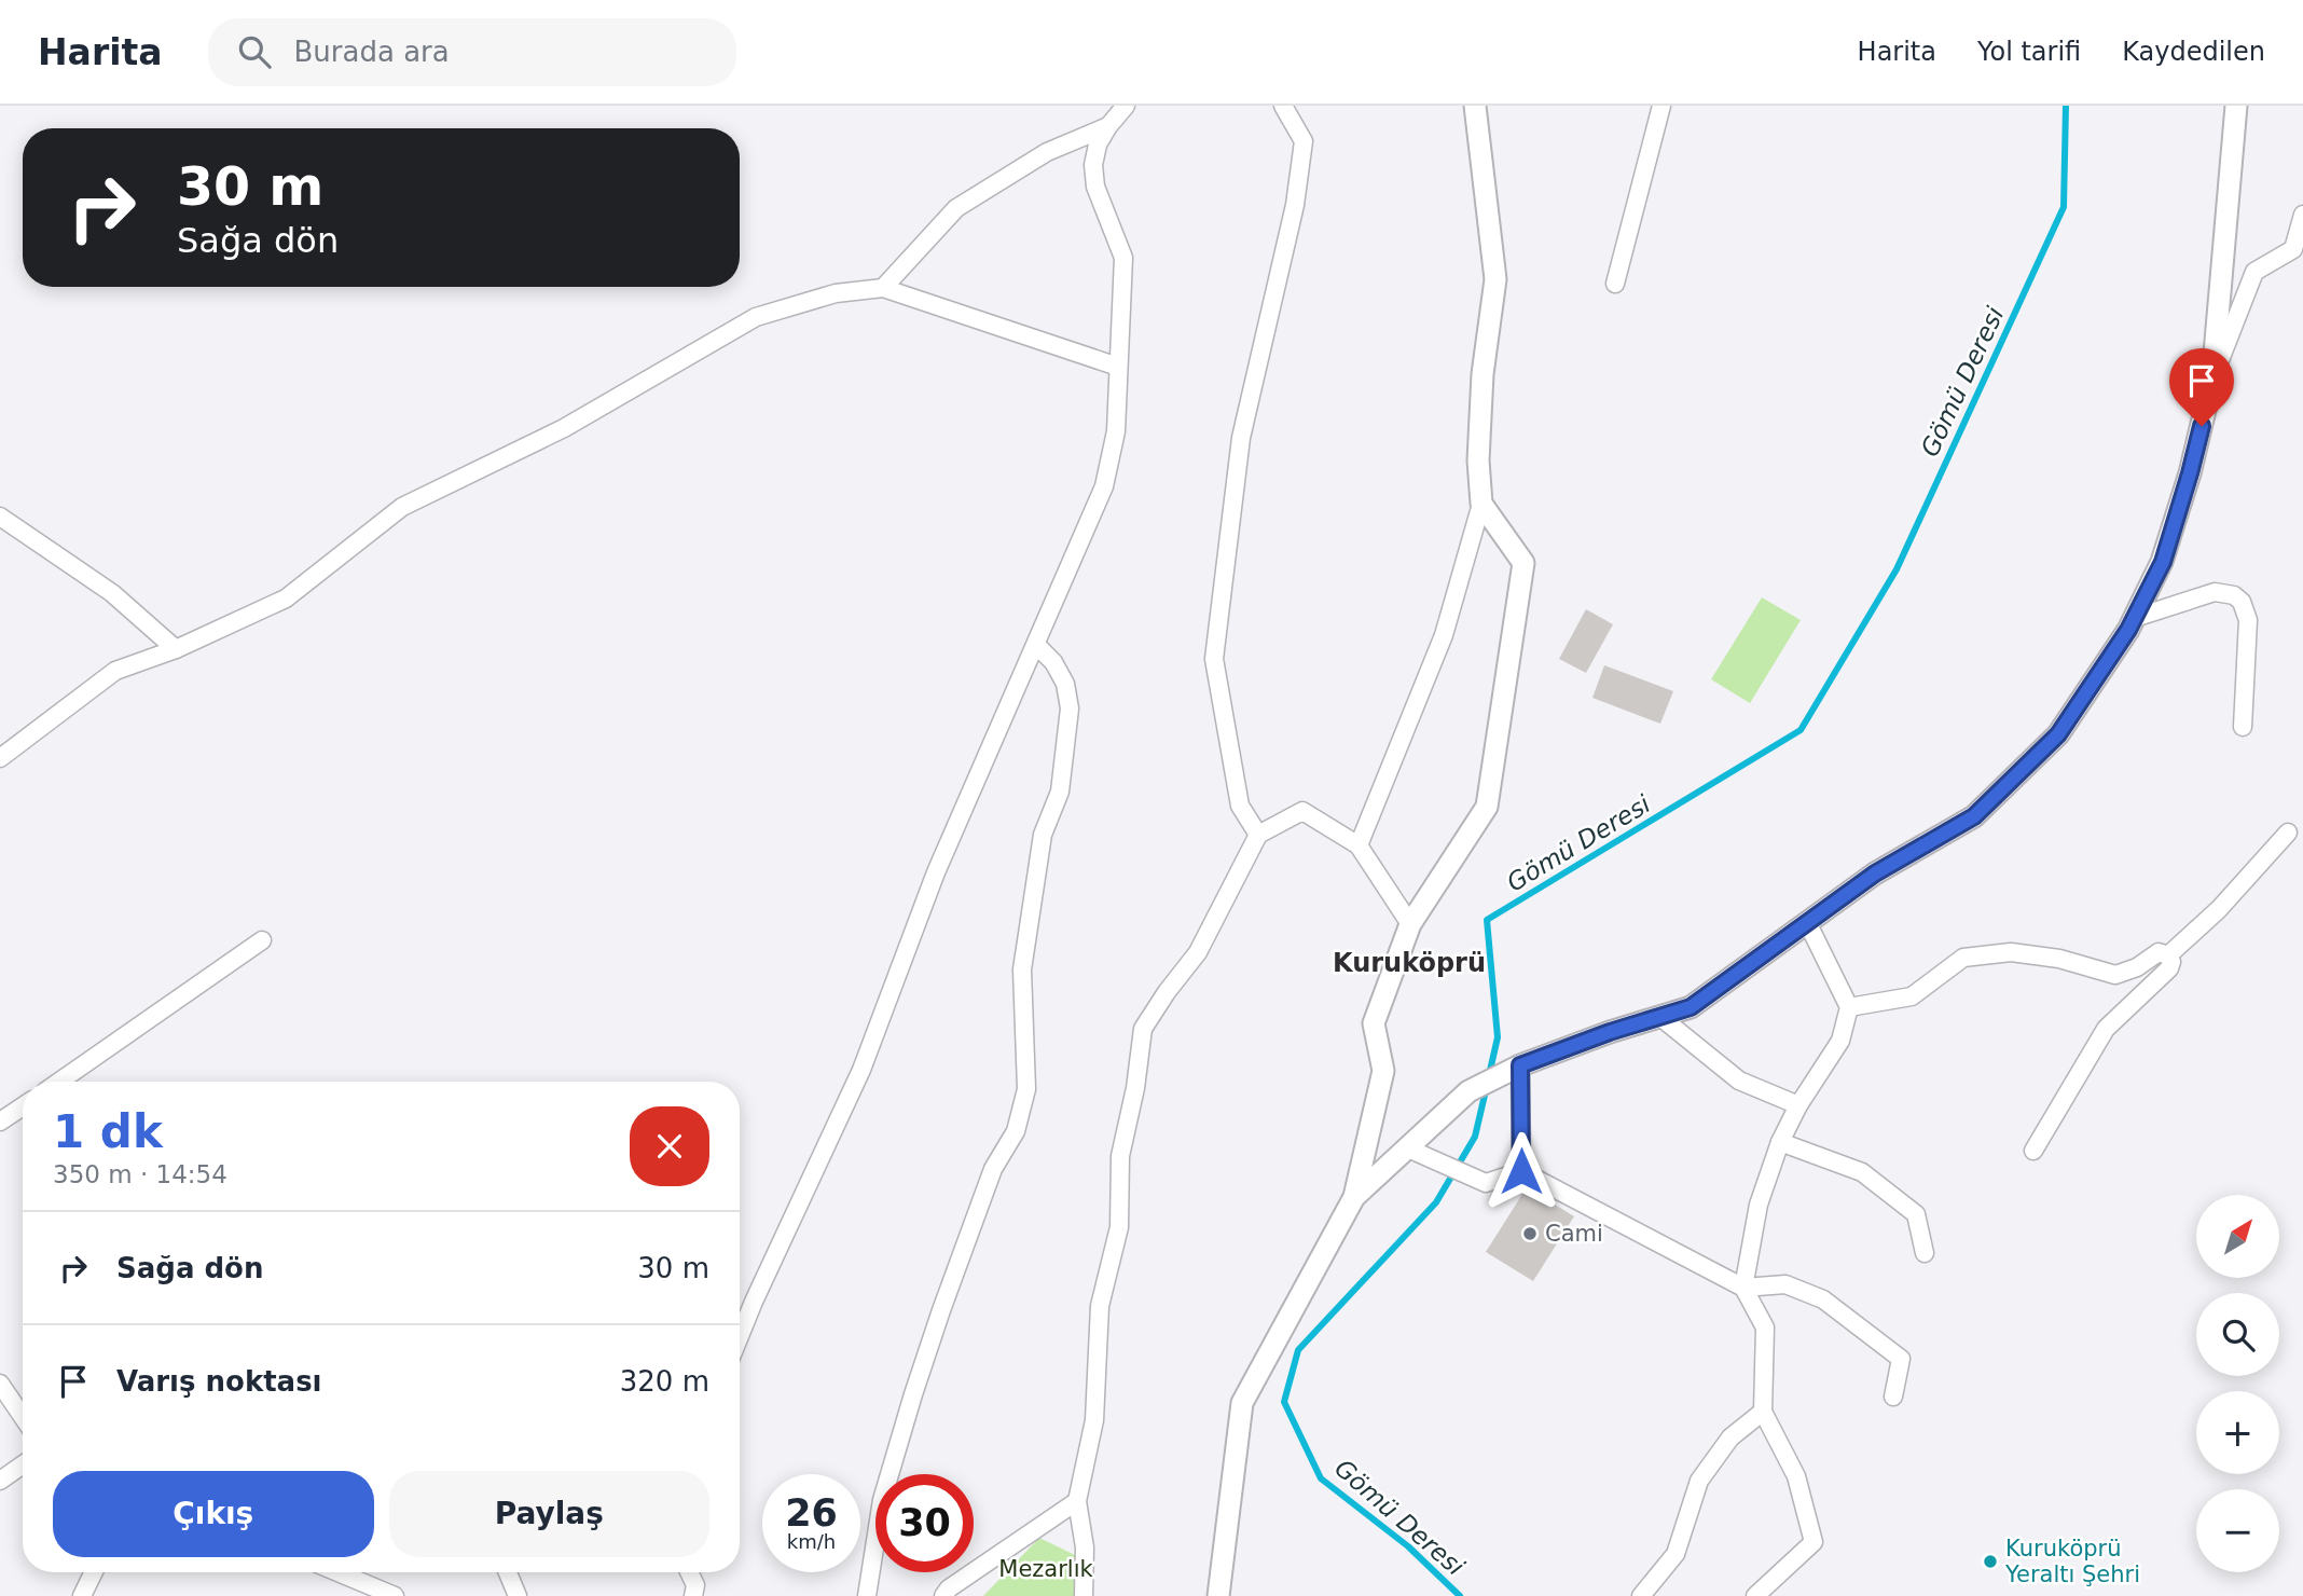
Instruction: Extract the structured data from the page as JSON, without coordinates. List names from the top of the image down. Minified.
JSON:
{"districts":["Kuruköprü"],"water":["Gömü Deresi"],"parks":["Mezarlık"],"places":["Cami","Kuruköprü Yeraltı Şehri"],"north":"top right","page":{"header":"Harita","search":"Burada ara","nav":["Harita","Yol tarifi","Kaydedilen"],"turn":["30 m","Sağa dön"],"heading":["1 dk","350 m · 14:54"],"map_buttons":["+","−"],"list":[{"name":"Sağa dön","value":"30 m"},{"name":"Varış noktası","value":"320 m"}],"buttons":["Çıkış","Paylaş"],"speed":"26 km/h","limit":"30"}}
